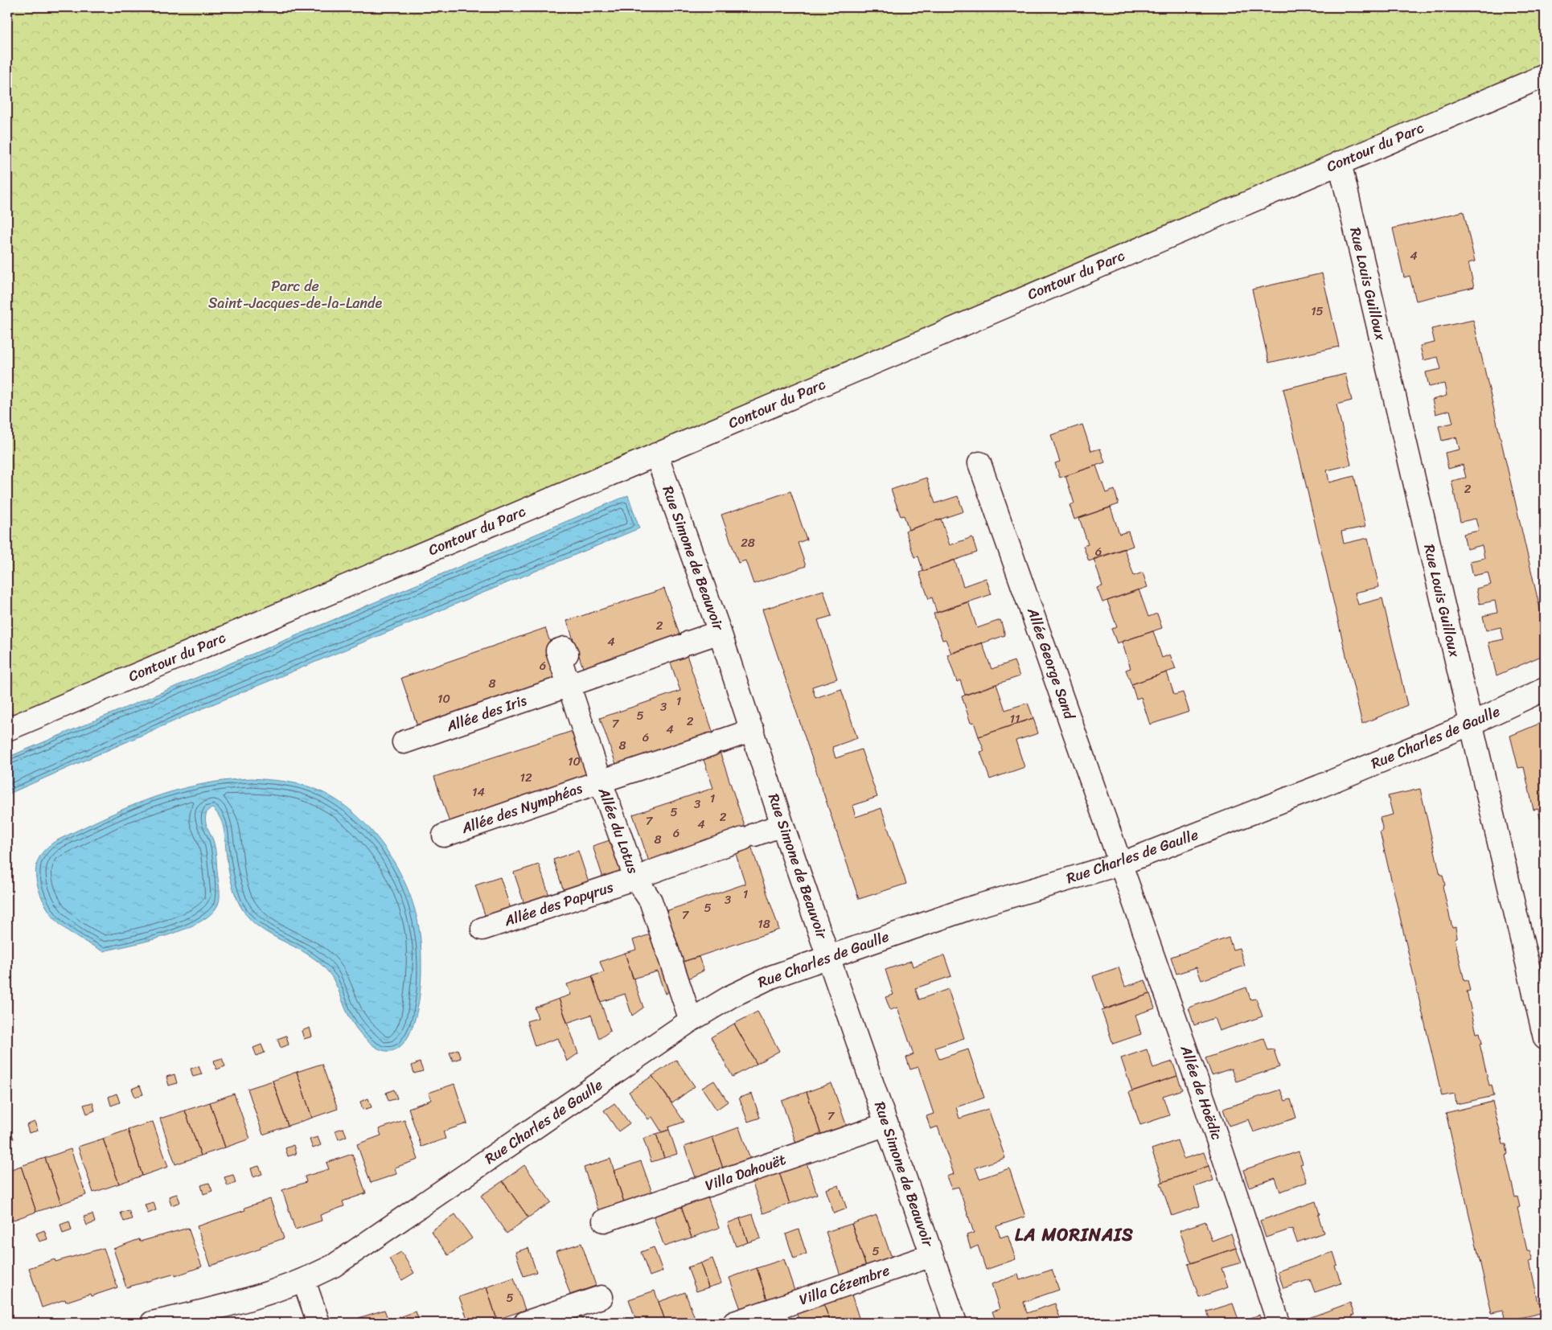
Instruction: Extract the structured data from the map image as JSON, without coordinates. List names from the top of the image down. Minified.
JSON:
{"streets":{"street":["Contour du Parc","Rue Louis Guilloux","Rue Simone de Beauvoir","Allée George Sand","Allée des Iris","Rue Charles de Gaulle","Allée des Nymphéas","Allée du Lotus","Allée des Papyrus","Allée de Hoëdic","Villa Dahouët","Villa Cézembre"]},"crossings":[["Contour du Parc","Rue Louis Guilloux"],["Contour du Parc","Rue Simone de Beauvoir"],["Rue Louis Guilloux","Rue Charles de Gaulle"],["Rue Simone de Beauvoir","Allée des Iris"],["Rue Simone de Beauvoir","Rue Charles de Gaulle"],["Rue Simone de Beauvoir","Allée des Nymphéas"],["Rue Simone de Beauvoir","Allée des Papyrus"],["Rue Simone de Beauvoir","Villa Dahouët"],["Rue Simone de Beauvoir","Villa Cézembre"],["Allée George Sand","Rue Charles de Gaulle"],["Allée George Sand","Allée de Hoëdic"],["Allée des Iris","Allée du Lotus"],["Rue Charles de Gaulle","Allée du Lotus"],["Rue Charles de Gaulle","Allée de Hoëdic"],["Allée des Nymphéas","Allée du Lotus"],["Allée du Lotus","Allée des Papyrus"]],"districts":["LA MORINAIS"],"parks":["Parc de Saint-Jacques-de-la-Lande"],"house_numbers":["4","15","2","28","6","2","4","6","8","10","1","3","5","11","2","7","4","6","8","10","12","14","1","3","5","2","7","4","6","8","1","3","5","7","18","7","5","5"]}
